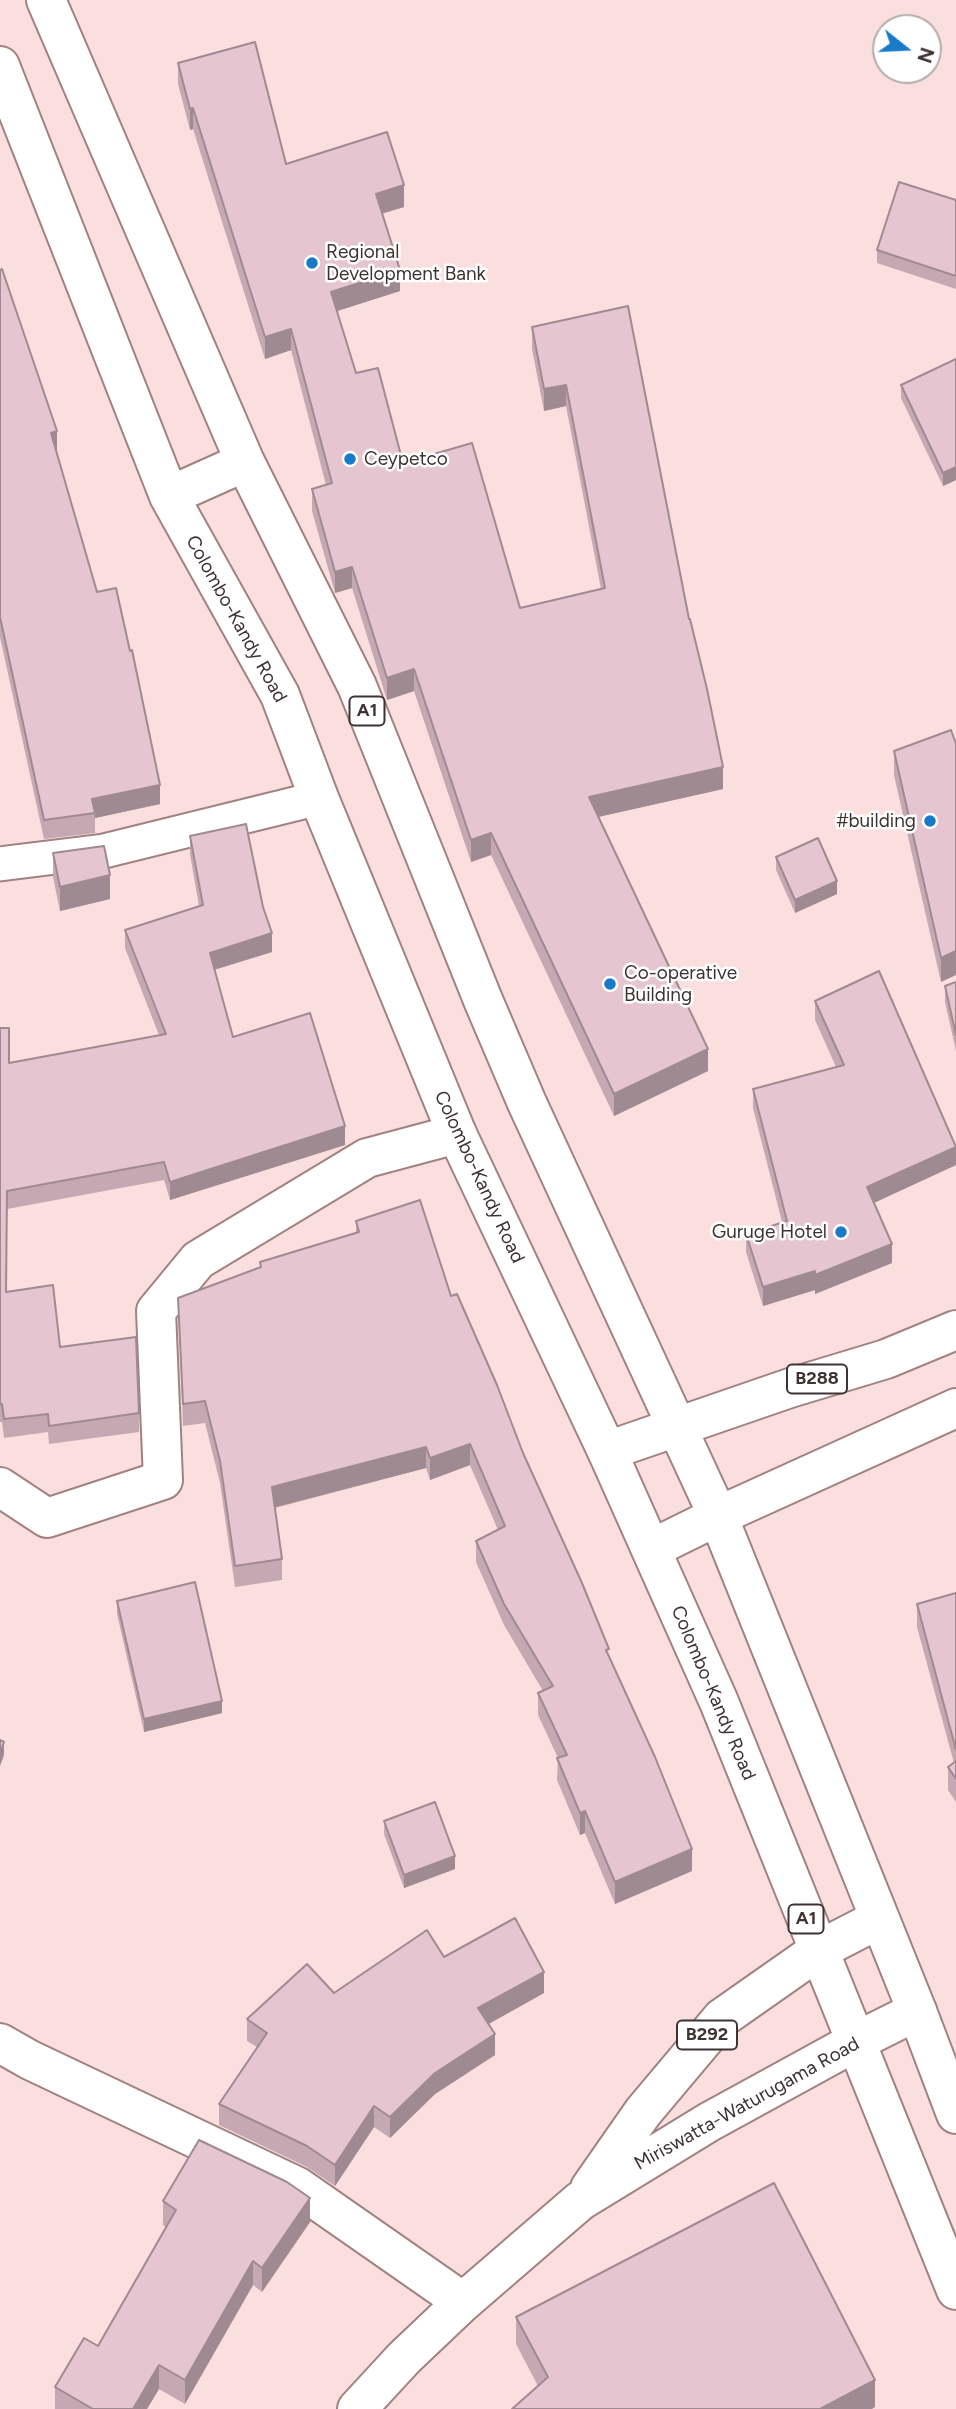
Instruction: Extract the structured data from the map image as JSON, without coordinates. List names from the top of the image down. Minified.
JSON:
{"streets":{"main road":["Colombo-Kandy Road","A1","B288","B292","Miriswatta-Waturugama Road"]},"crossings":[["Colombo-Kandy Road","Miriswatta-Waturugama Road"],["A1","B288"],["A1","Miriswatta-Waturugama Road"]],"places":["Regional Development Bank","Ceypetco","#building","Co-operative Building","Guruge Hotel"],"north":"right"}
